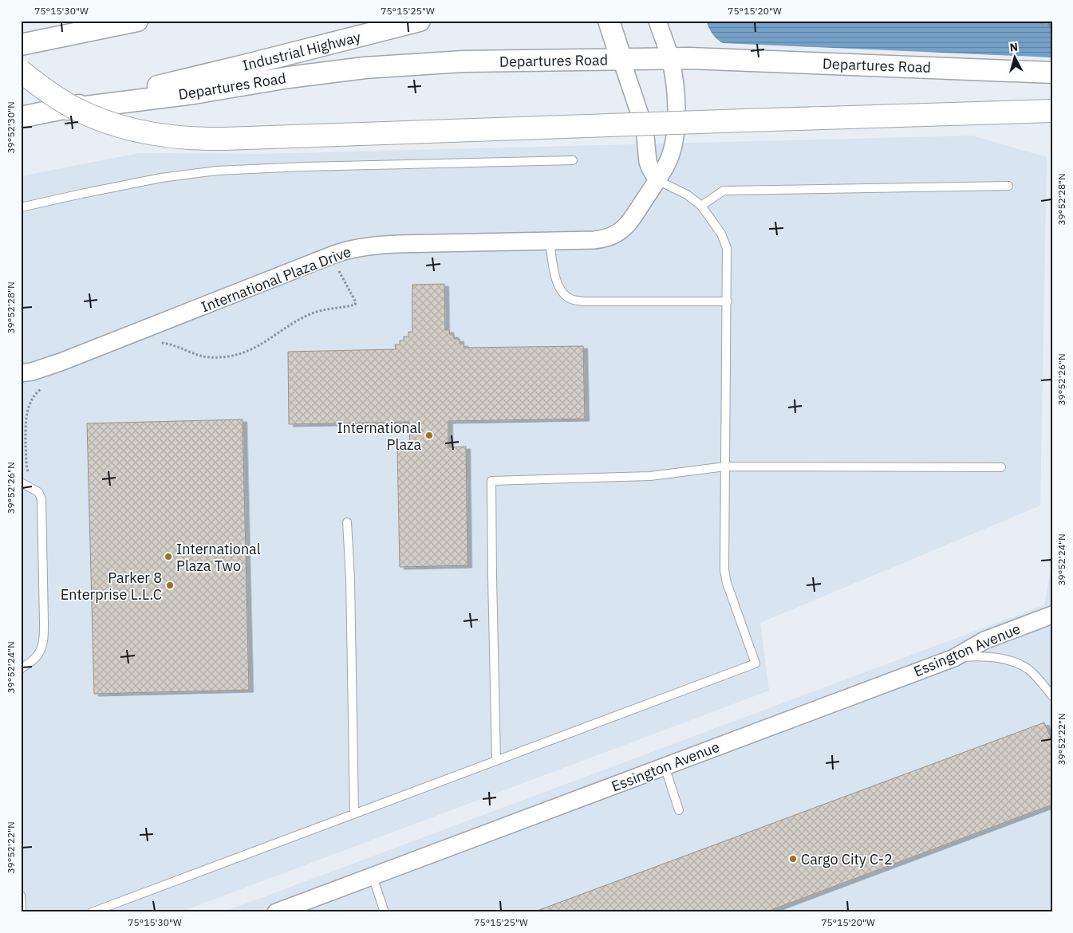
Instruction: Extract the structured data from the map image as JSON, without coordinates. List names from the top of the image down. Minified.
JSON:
{"streets":{"street":["Industrial Highway","Departures Road","International Plaza Drive","Essington Avenue"]},"crossings":[["Industrial Highway","Departures Road"],["Departures Road","International Plaza Drive"]],"places":["International Plaza","International Plaza Two","Parker 8 Enterprise L.L.C","Cargo City C-2"],"north":"top","coordinates":["75°15'30\"W","75°15'25\"W","75°15'20\"W","39°52'30\"N","39°52'28\"N","39°52'26\"N","39°52'24\"N","39°52'22\"N"]}
